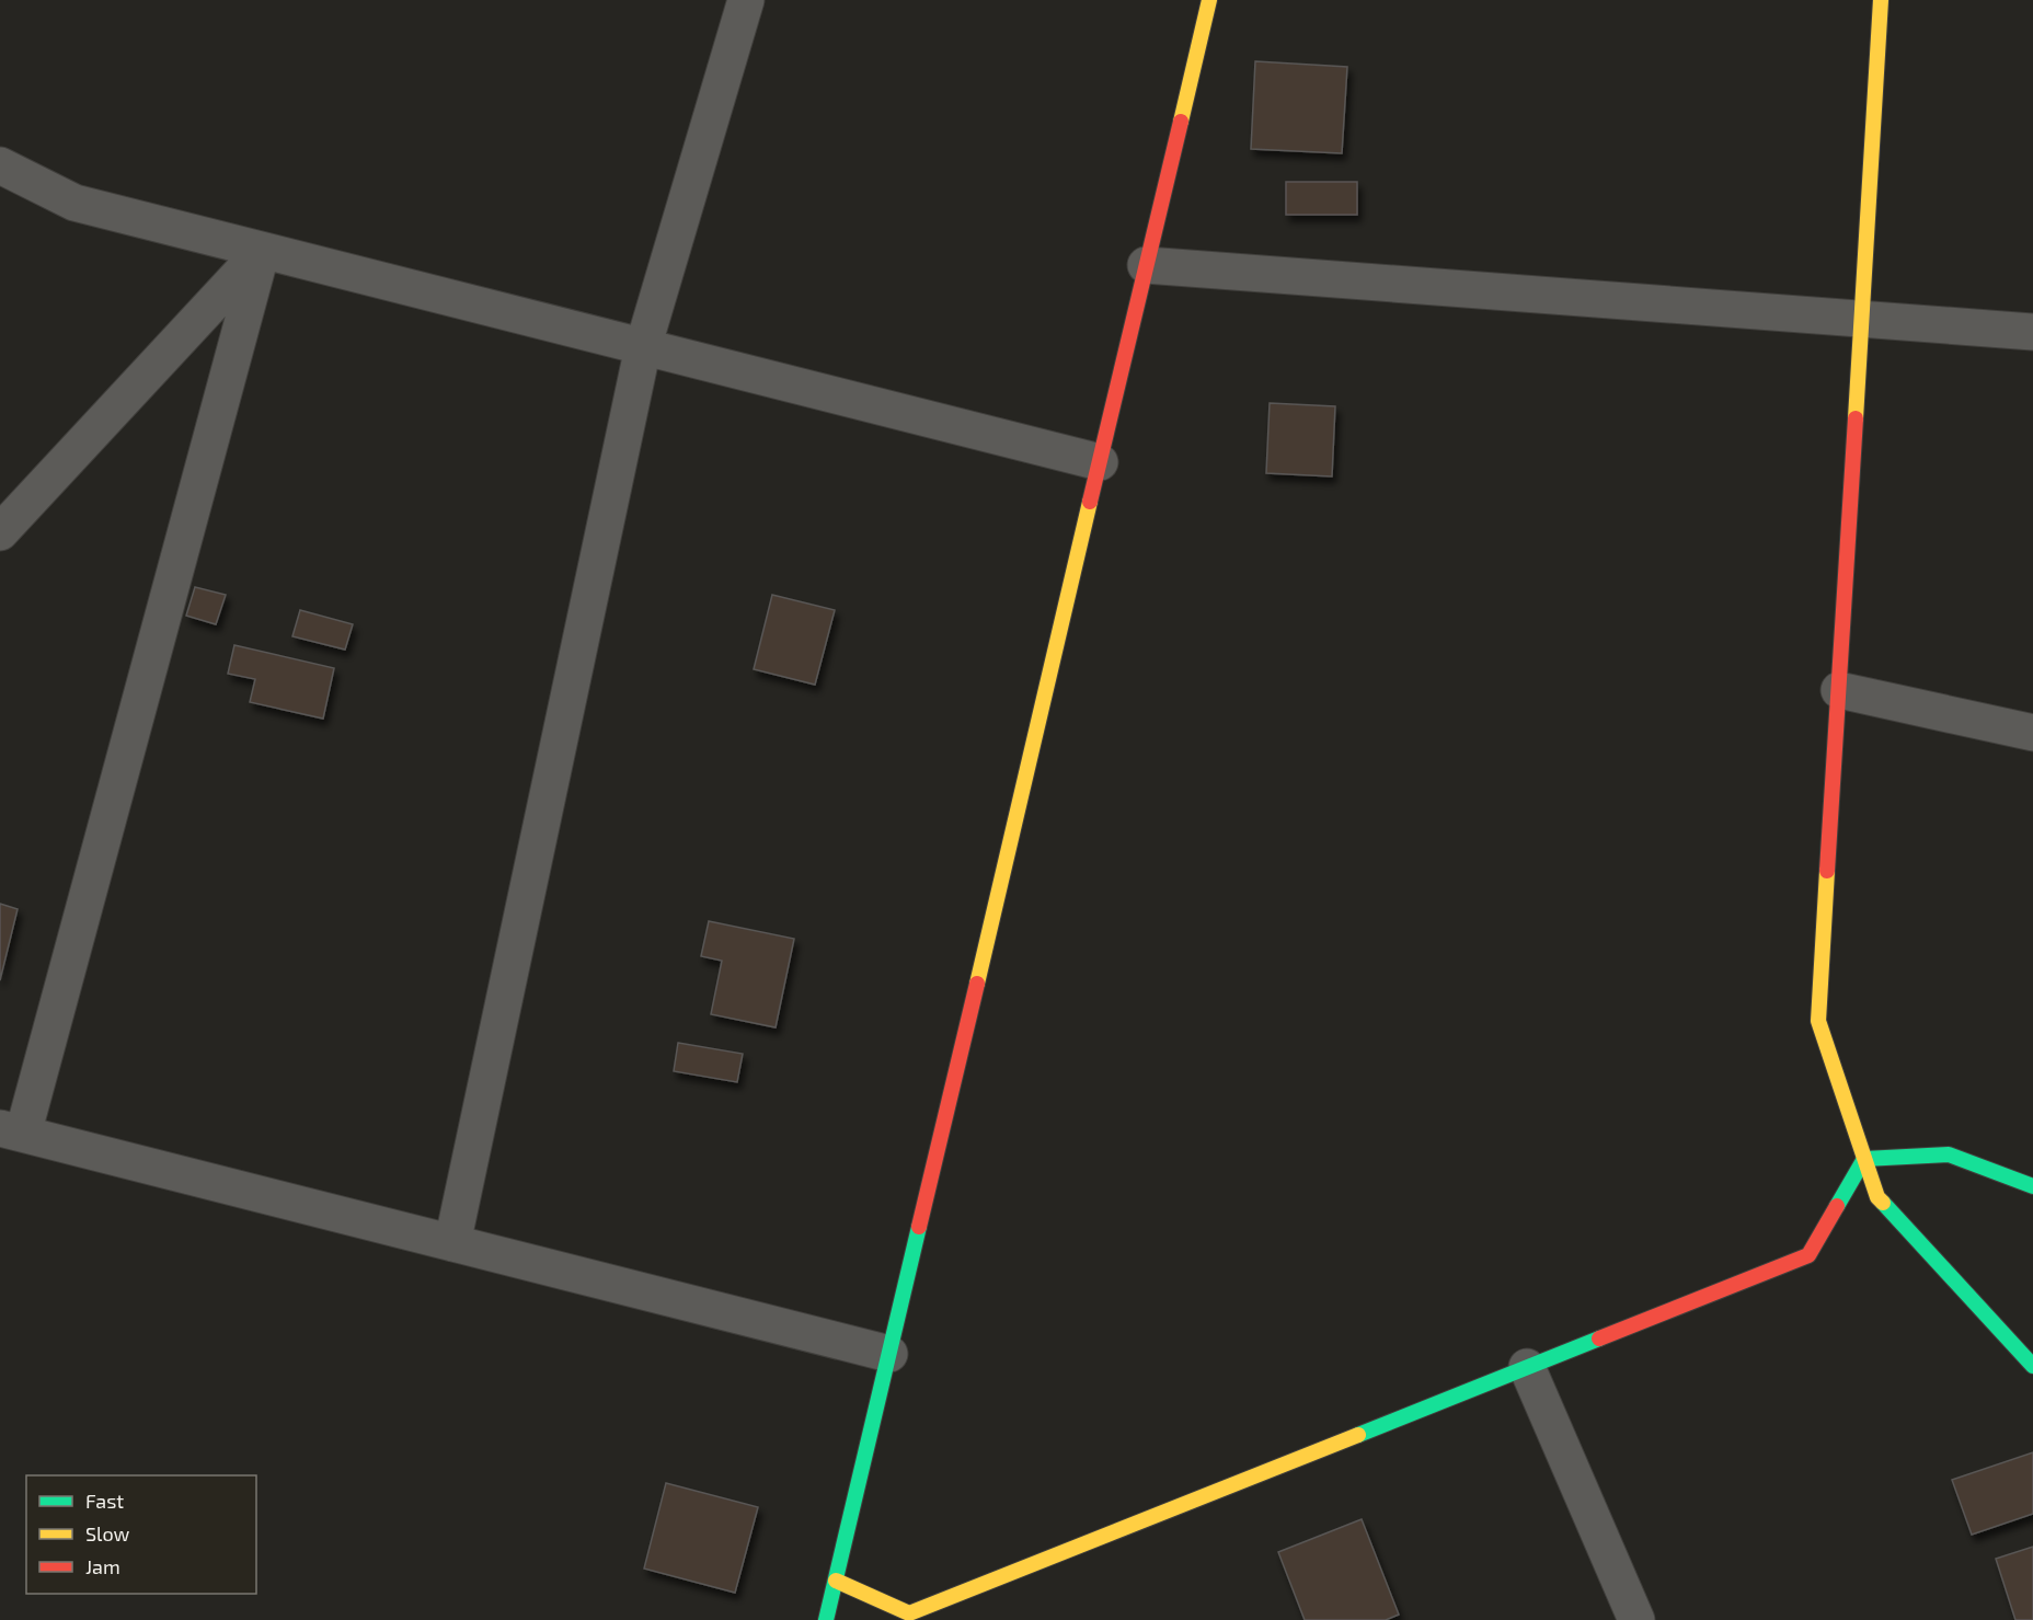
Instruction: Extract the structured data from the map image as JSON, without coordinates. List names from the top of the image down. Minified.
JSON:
{"legend":["Fast","Slow","Jam"]}
